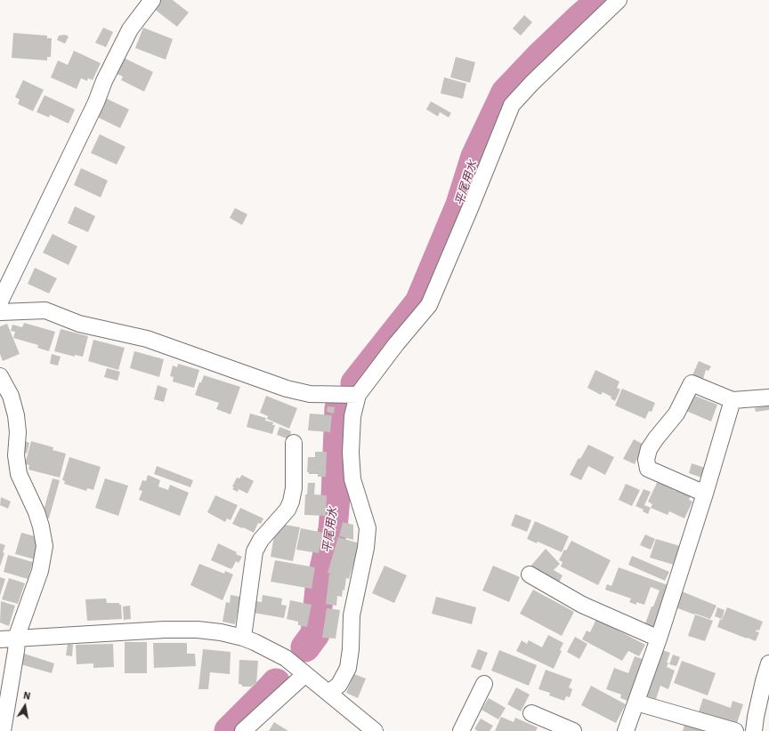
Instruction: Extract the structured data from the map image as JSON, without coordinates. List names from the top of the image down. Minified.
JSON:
{"water":["平尾用水"],"north":"top"}
